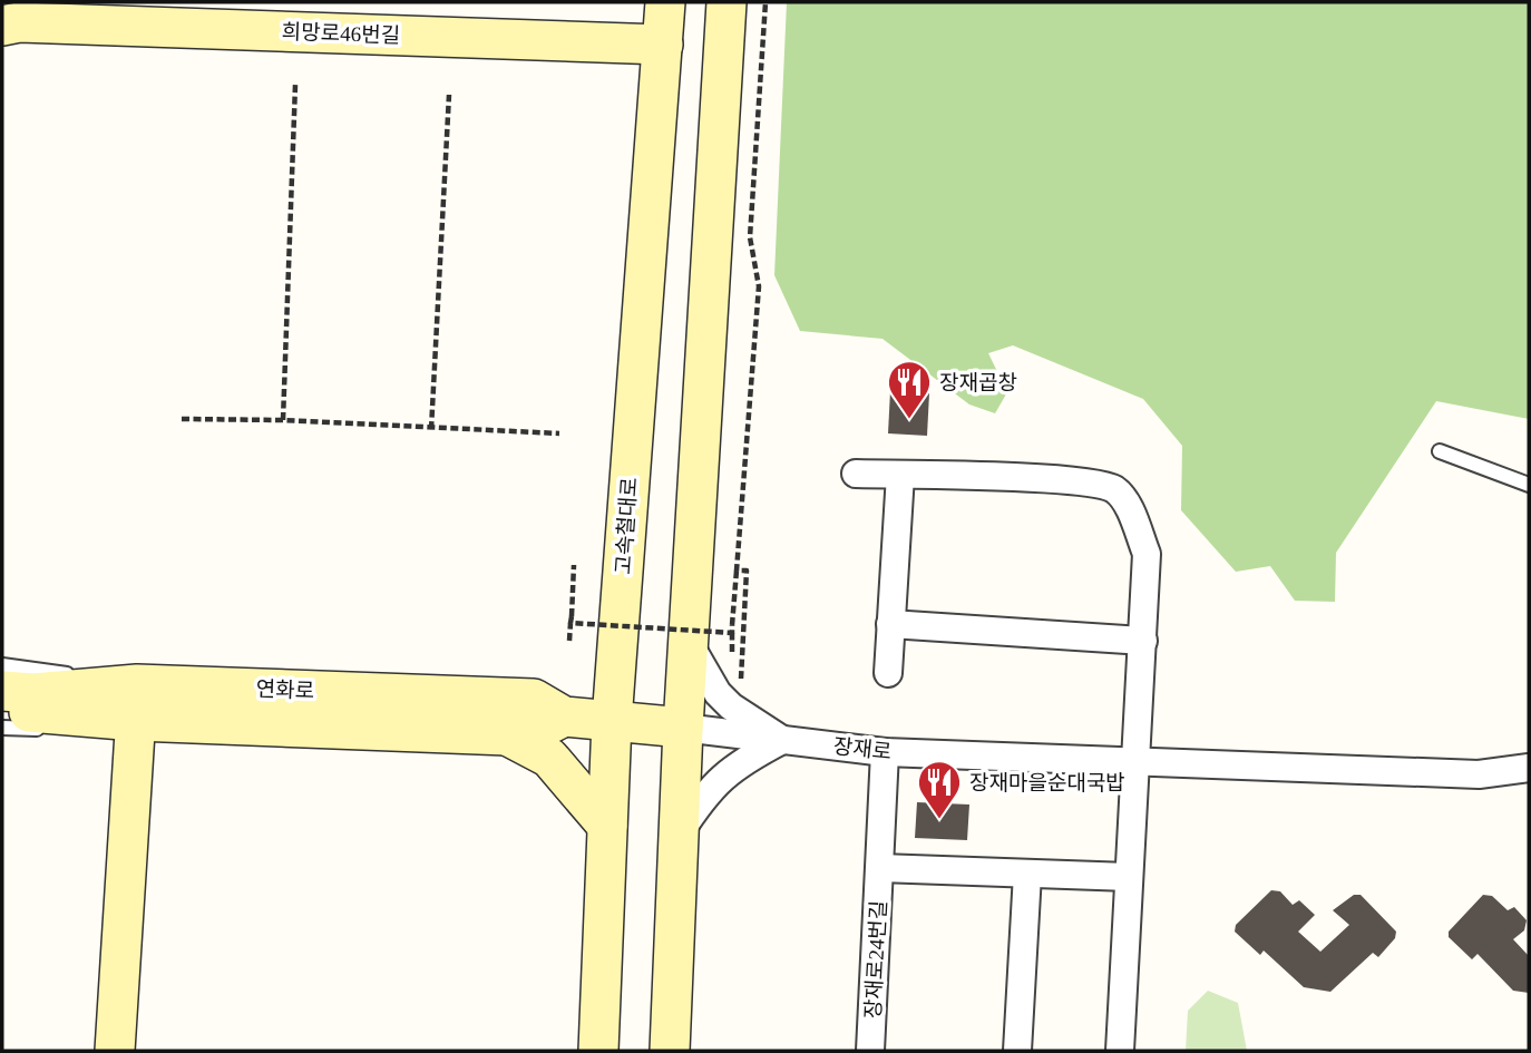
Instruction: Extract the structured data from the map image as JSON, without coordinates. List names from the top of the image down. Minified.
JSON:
{"streets":{"street":["희망로46번길","고속철대로","연화로","장재로","장재로24번길"]},"crossings":[["희망로46번길","고속철대로"],["고속철대로","연화로"],["연화로","장재로"],["장재로","장재로24번길"]],"places":{"restaurant":["장재곱창","장재마을순대국밥"]}}
